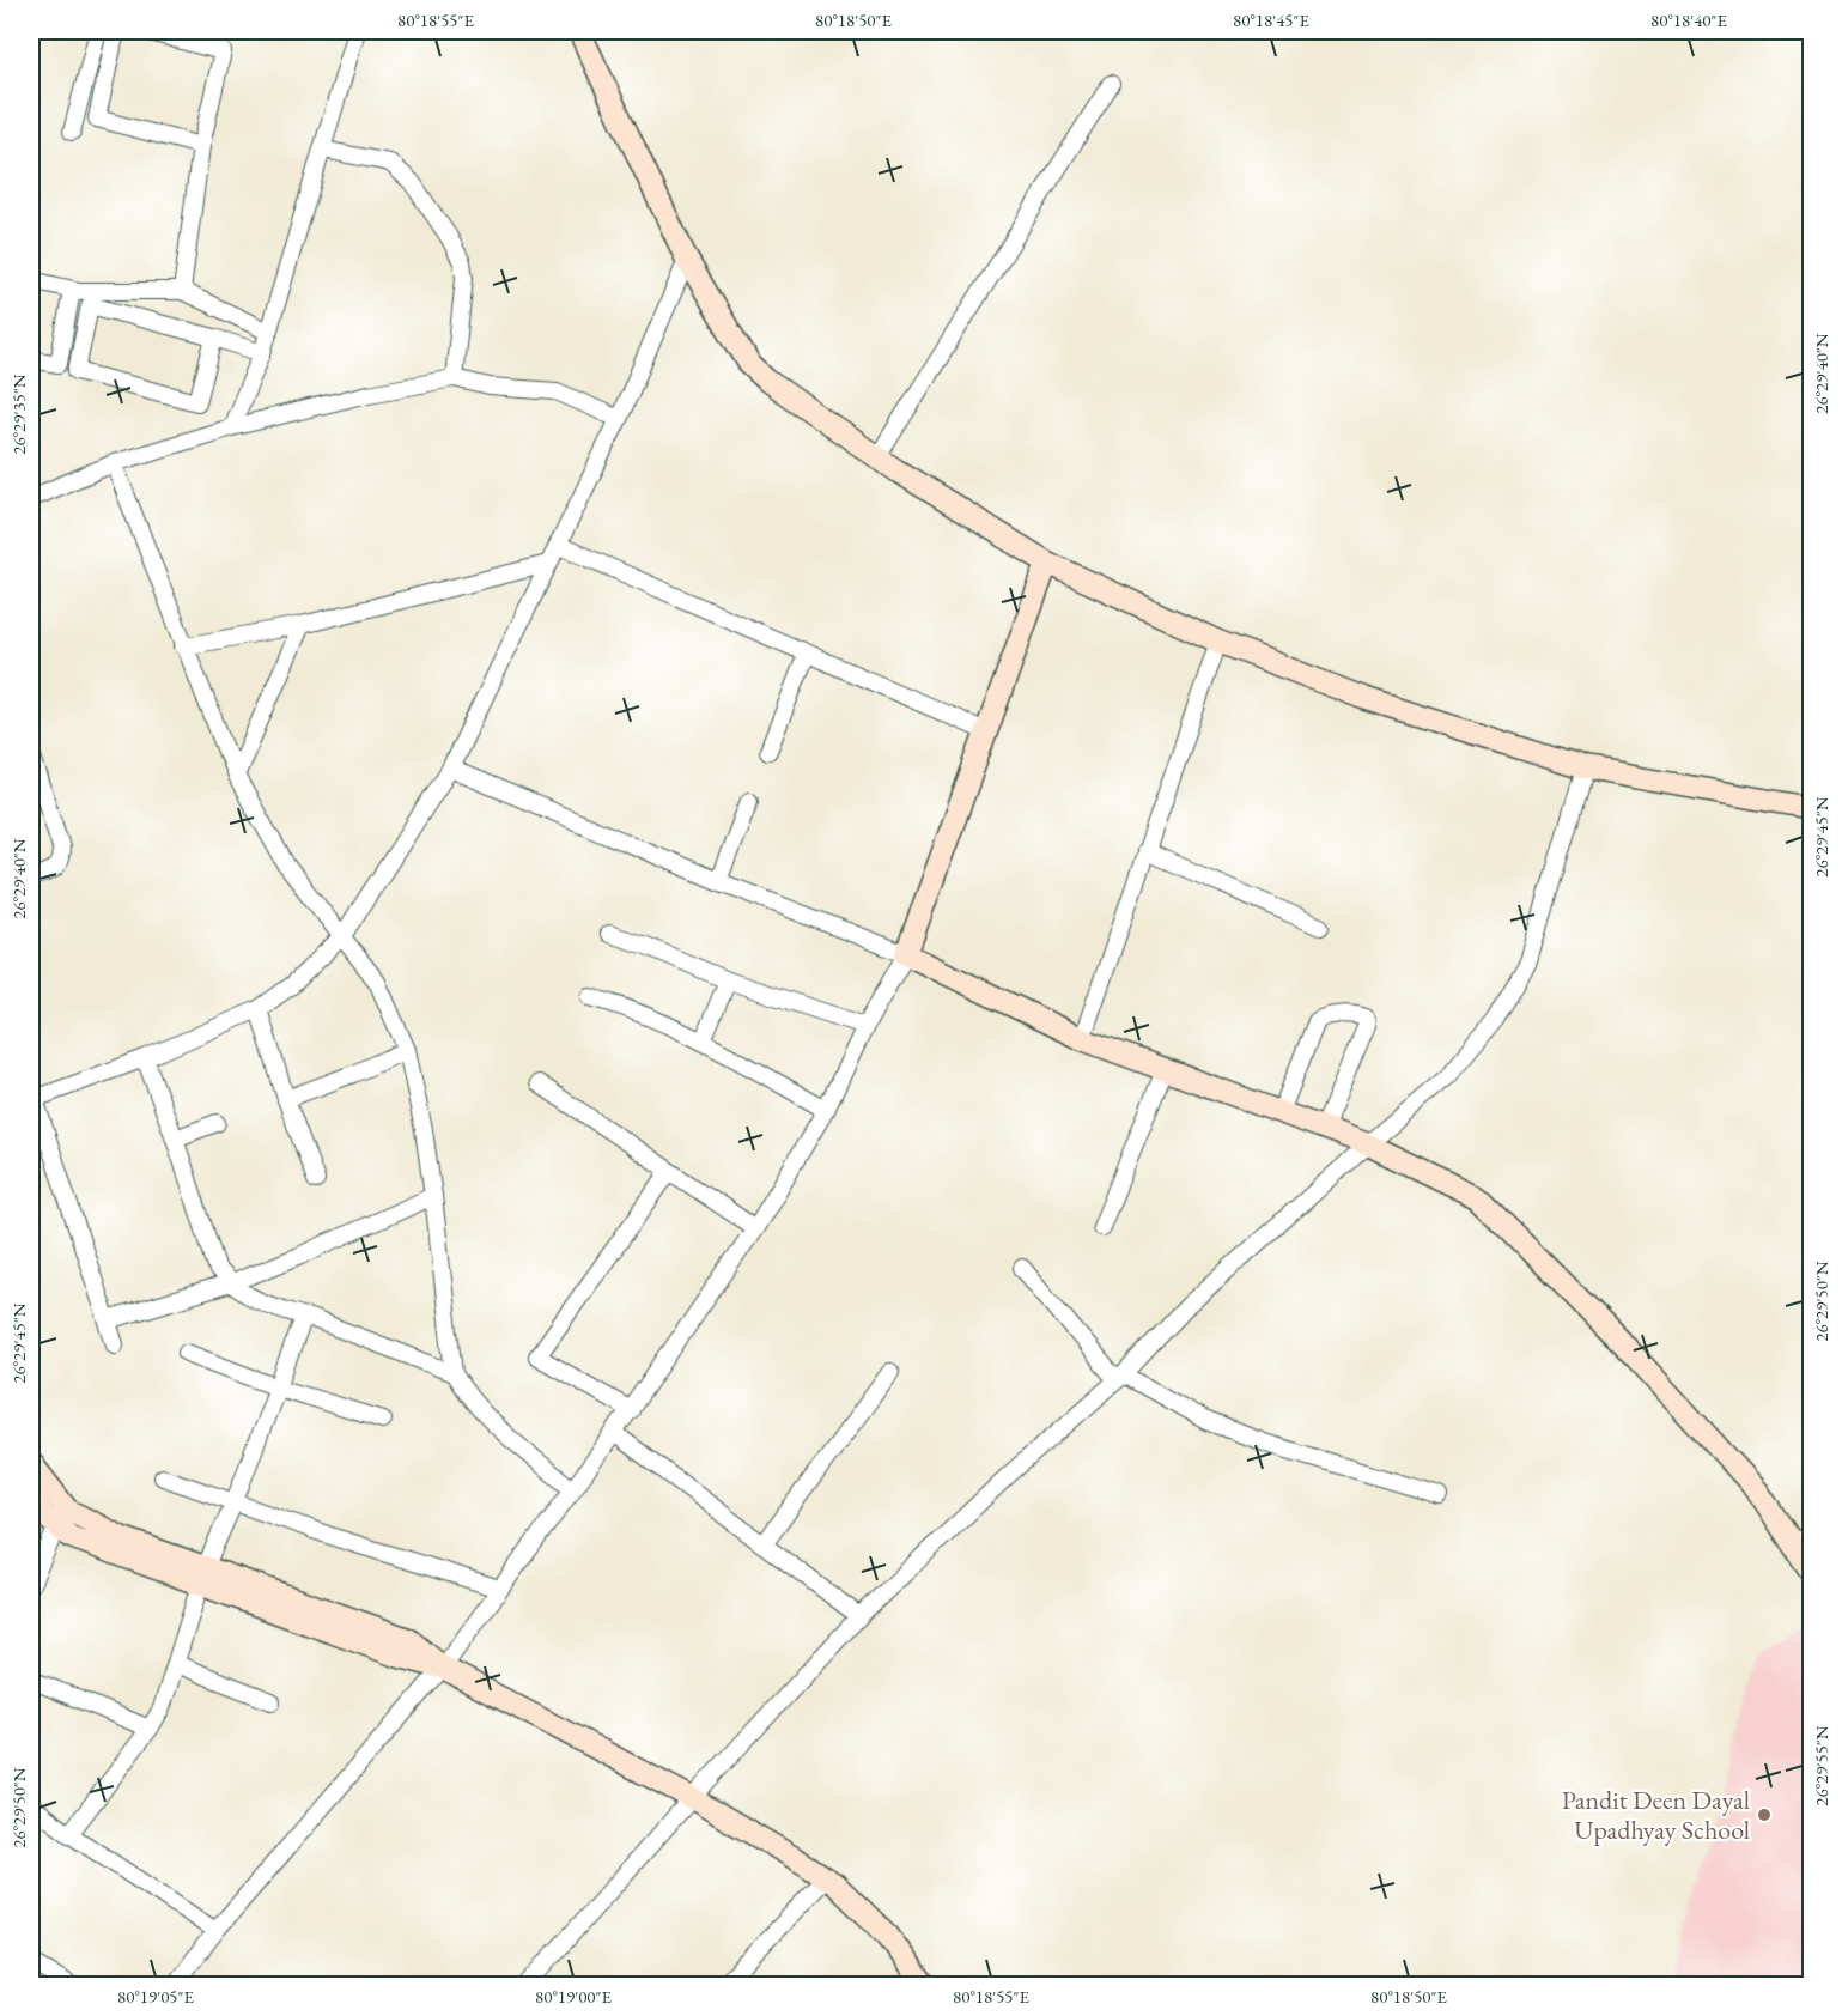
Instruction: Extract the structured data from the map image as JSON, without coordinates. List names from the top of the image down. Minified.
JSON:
{"places":["Pandit Deen Dayal Upadhyay School"],"coordinates":["80°18'55\"E","80°18'50\"E","80°18'45\"E","80°18'40\"E","26°29'40\"N","26°29'35\"N","26°29'45\"N","26°29'50\"N","26°29'55\"N","80°19'05\"E","80°19'00\"E"]}
